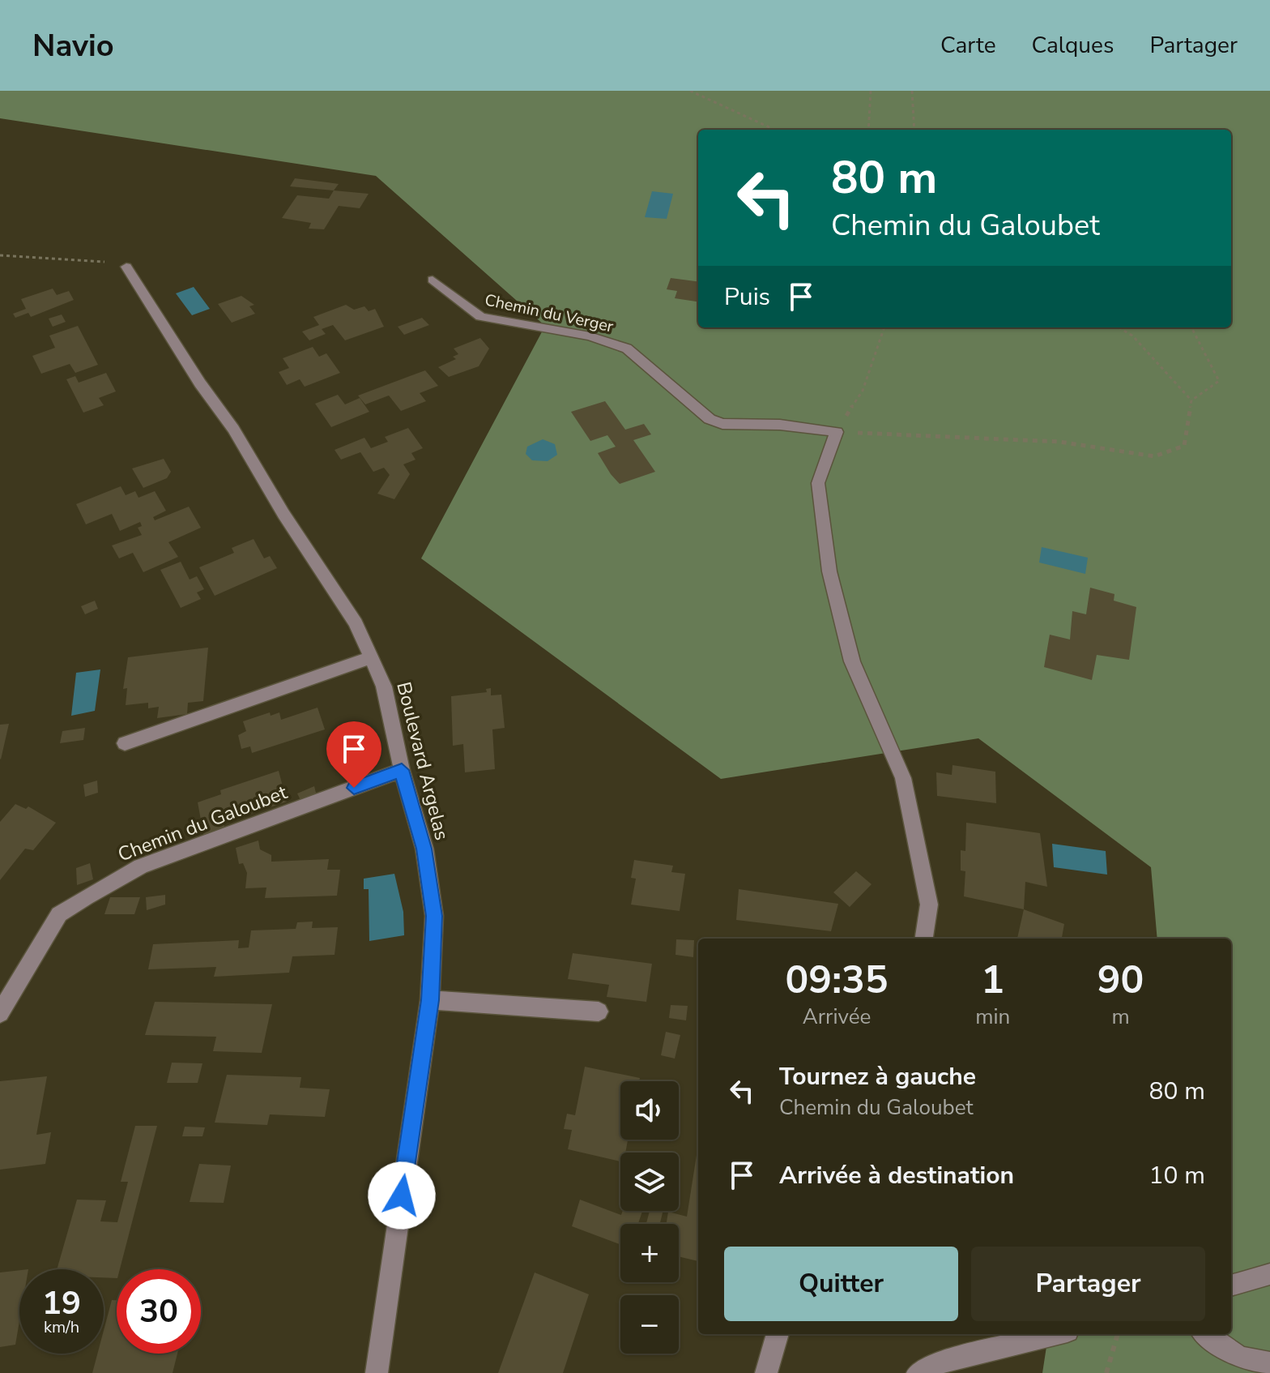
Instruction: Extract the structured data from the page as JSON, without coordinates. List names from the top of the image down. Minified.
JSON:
{"streets":{"street":["Chemin du Verger","Boulevard Argelas","Chemin du Galoubet"]},"crossings":[["Boulevard Argelas","Chemin du Galoubet"]],"page":{"header":"Navio","nav":["Carte","Calques","Partager"],"turn":["80 m","Chemin du Galoubet"],"then":"Puis","eta":["09:35","Arrivée","1","min","90","m"],"list":[{"name":"Tournez à gauche","note":"Chemin du Galoubet","value":"80 m"},{"name":"Arrivée à destination","value":"10 m"}],"map_buttons":["+","−"],"buttons":["Quitter","Partager"],"speed":"19 km/h","limit":"30"}}
